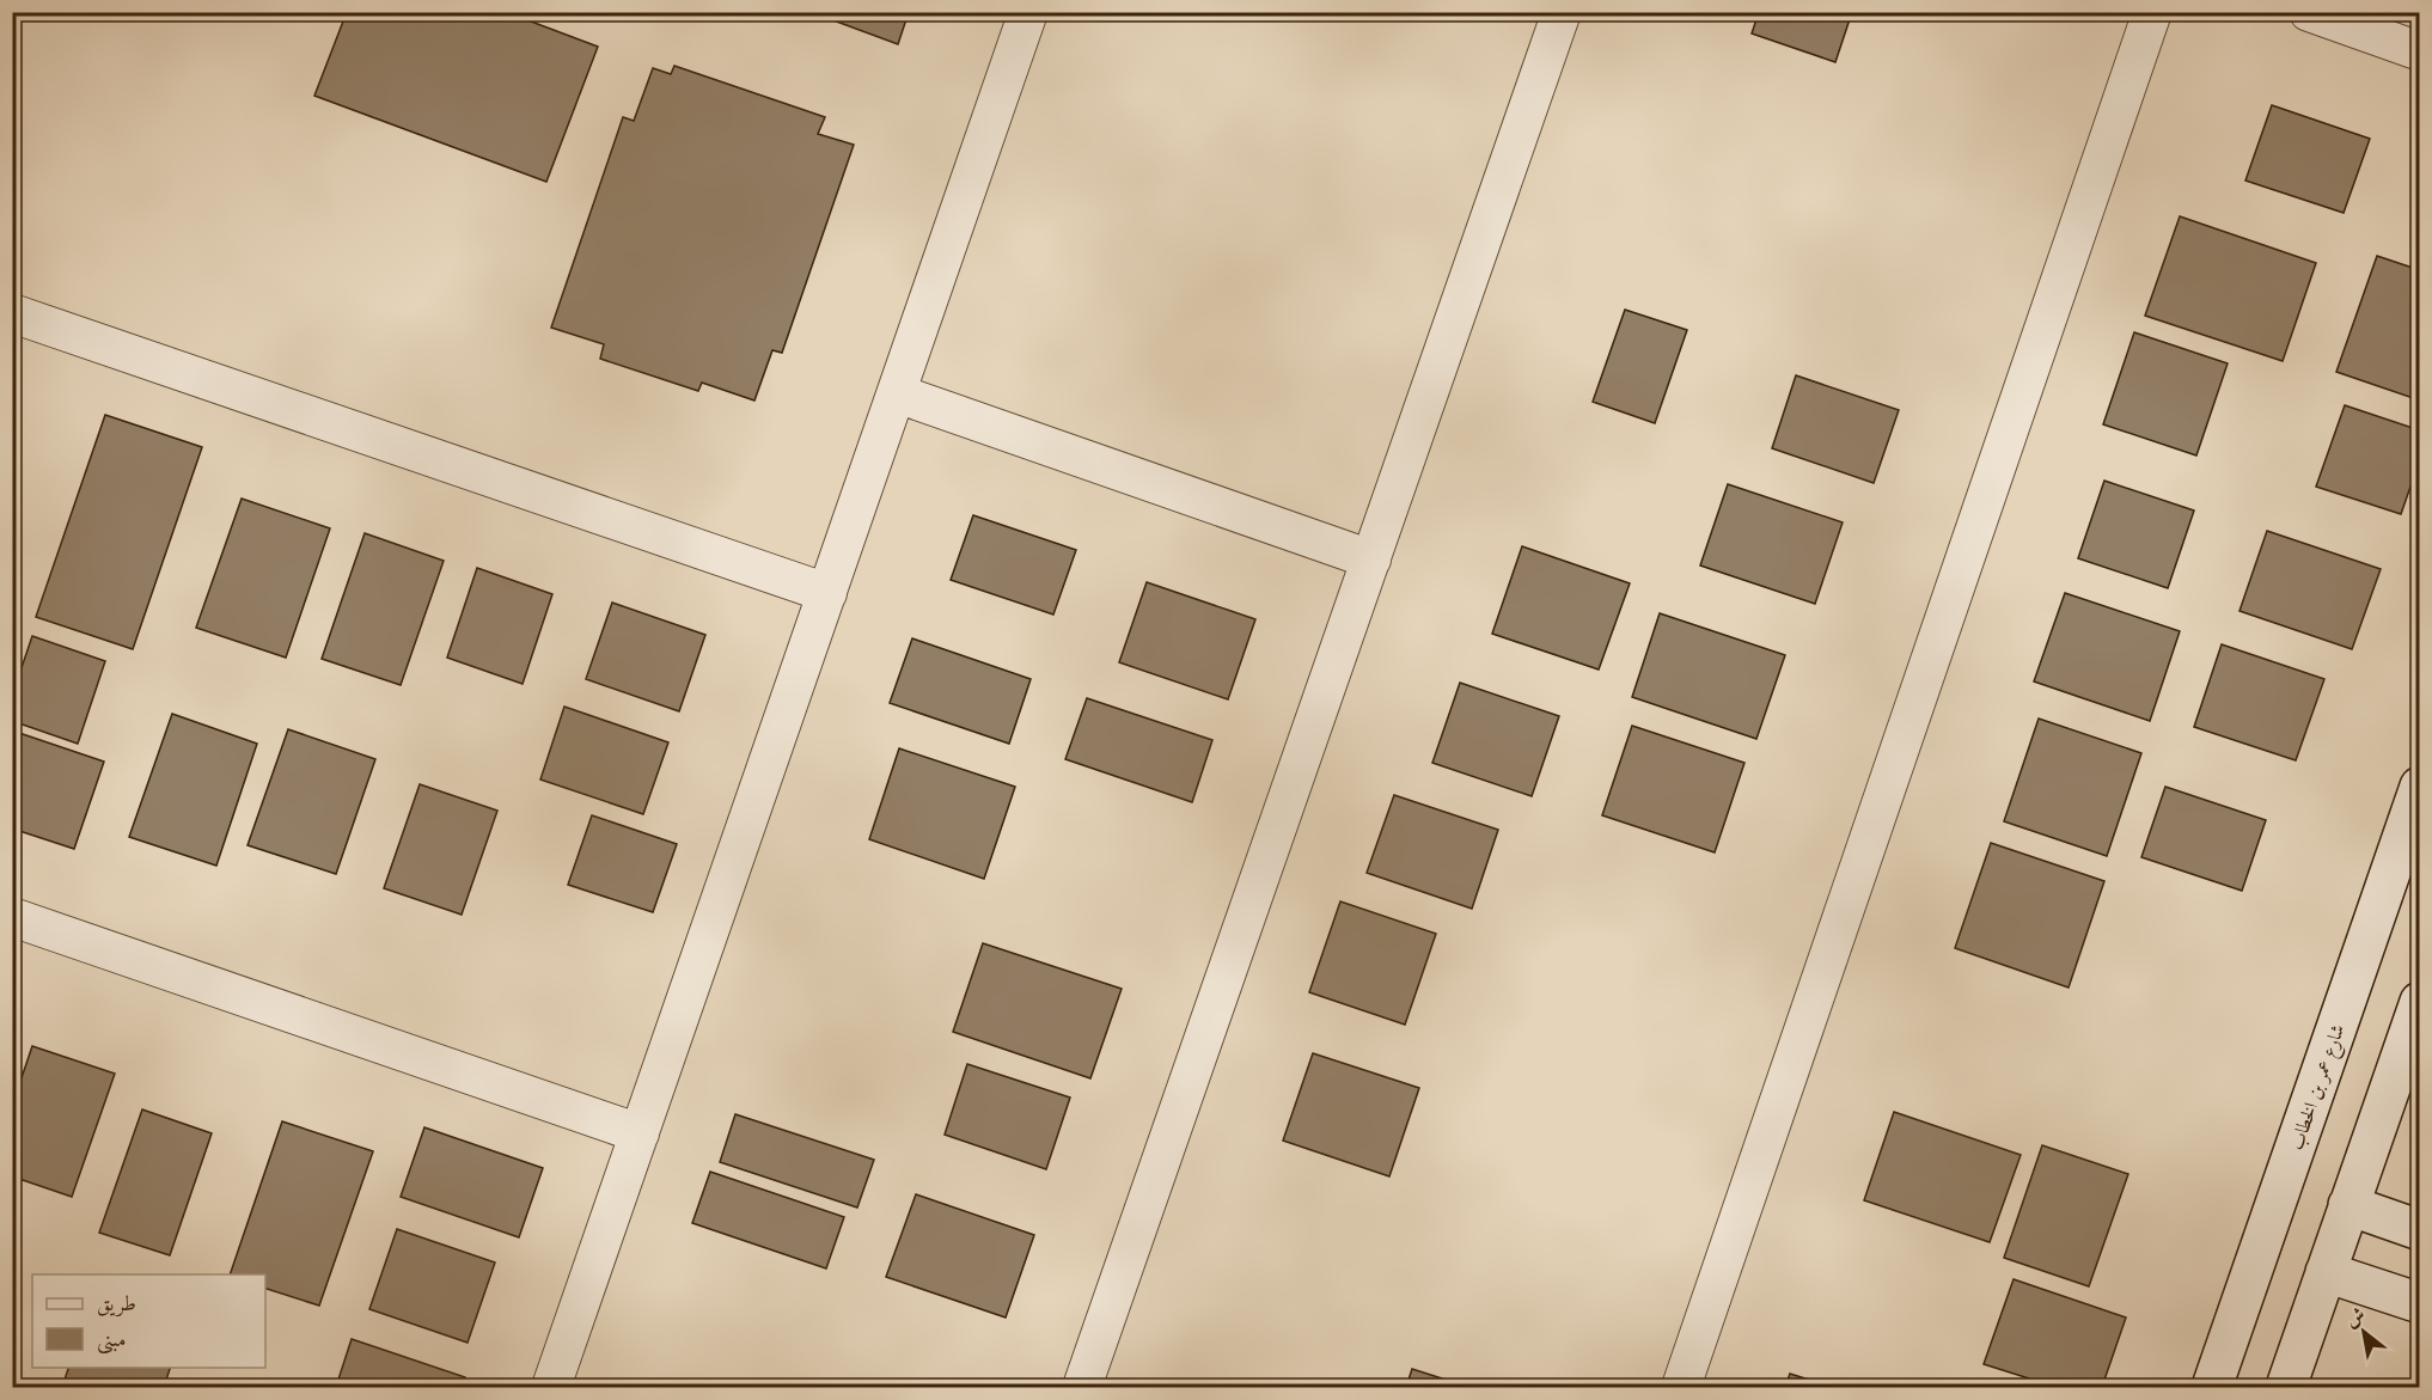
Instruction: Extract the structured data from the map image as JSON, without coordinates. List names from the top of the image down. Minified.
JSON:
{"streets":{"street":["شارع عمر بن الخطاب"]},"legend":["طريق","مبنى"],"north":"top left"}
